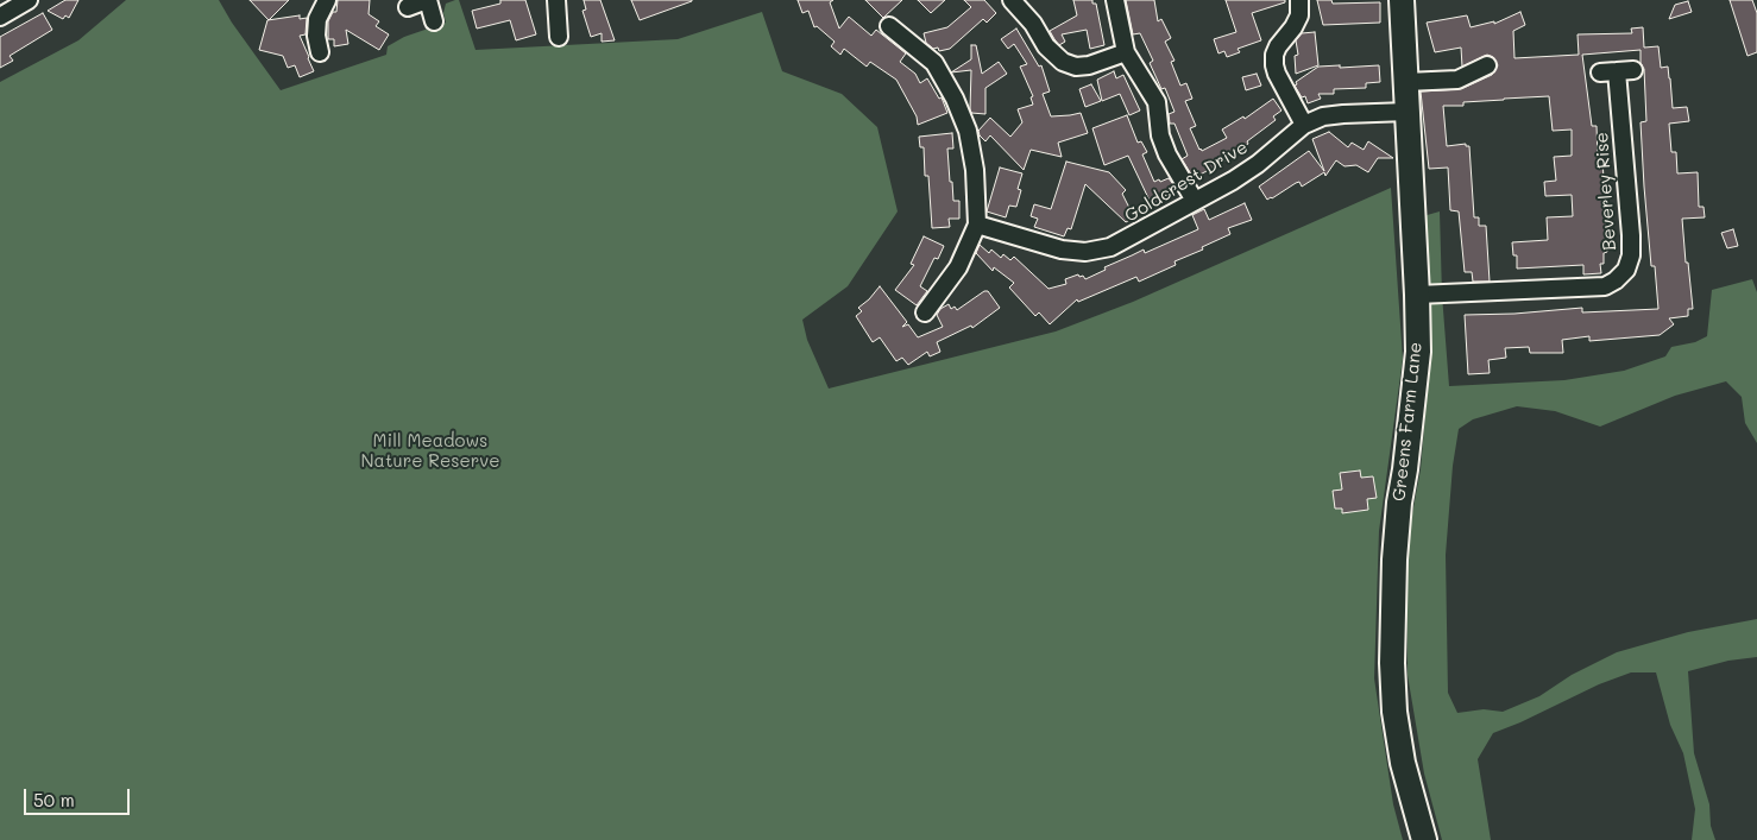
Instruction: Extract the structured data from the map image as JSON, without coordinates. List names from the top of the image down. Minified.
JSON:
{"streets":{"street":["Goldcrest Drive","Beverley Rise","Greens Farm Lane"]},"crossings":[["Goldcrest Drive","Greens Farm Lane"],["Beverley Rise","Greens Farm Lane"]],"parks":["Mill Meadows Nature Reserve"],"scale_bar":"50 m"}
